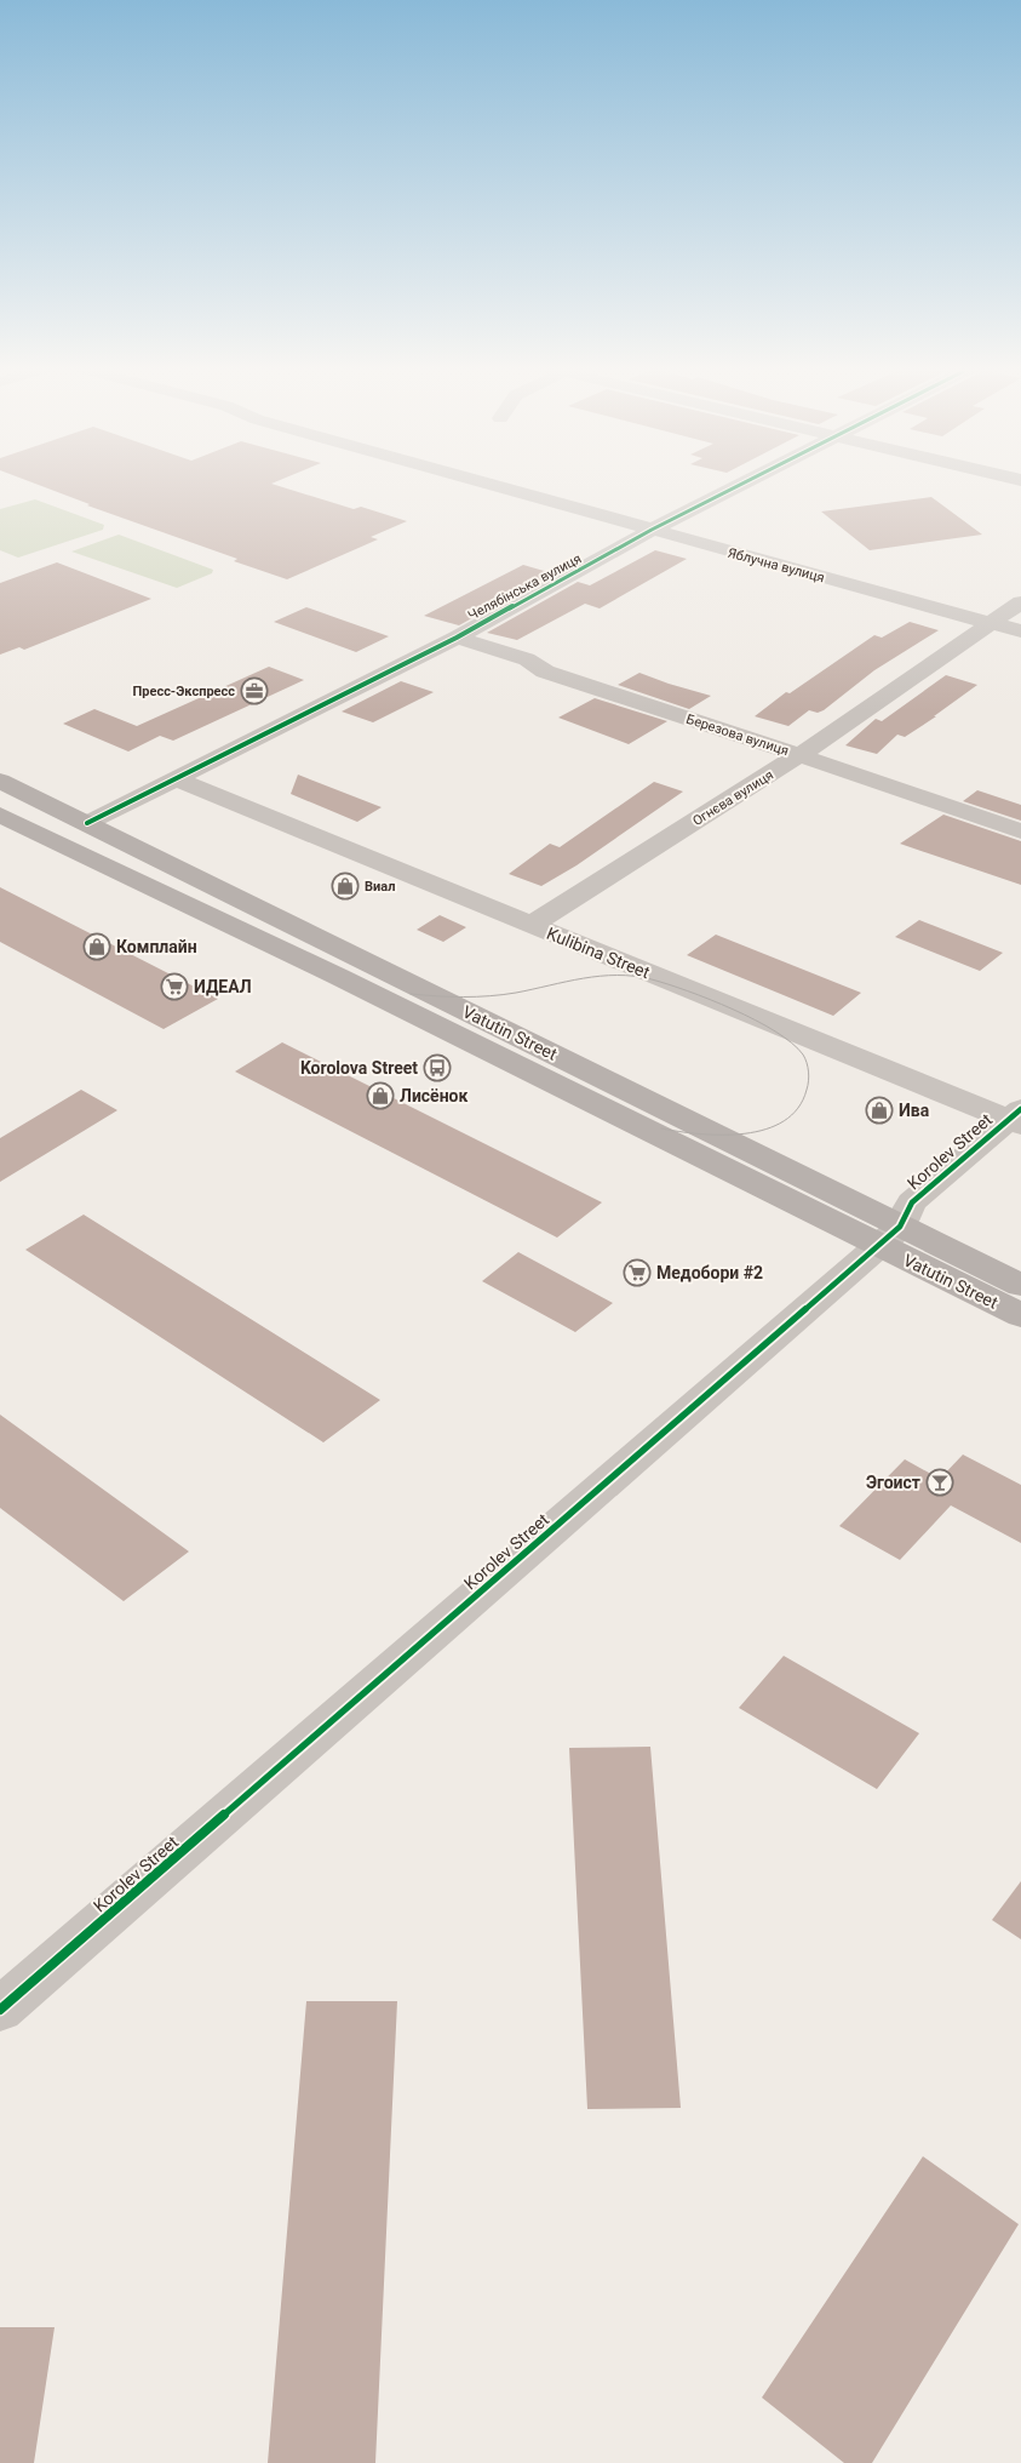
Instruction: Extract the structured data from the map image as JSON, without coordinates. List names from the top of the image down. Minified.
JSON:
{"streets":{"main road":["Vatutin Street"],"street":["Яблучна вулиця","Челябінська вулиця","Березова вулиця","Огнєва вулиця","Kulibina Street","Korolev Street"]},"crossings":[["Яблучна вулиця","Челябінська вулиця"],["Яблучна вулиця","Огнєва вулиця"],["Челябінська вулиця","Березова вулиця"],["Челябінська вулиця","Kulibina Street"],["Челябінська вулиця","Vatutin Street"],["Березова вулиця","Огнєва вулиця"],["Огнєва вулиця","Kulibina Street"],["Kulibina Street","Korolev Street"],["Vatutin Street","Korolev Street"]],"places":{"office":["Пресс-Экспресс"],"shop":["Виал","Комплайн","Лисёнок","Ива"],"supermarket":["ИДЕАЛ","Медобори #2"],"bus stop":["Korolova Street"],"bar":["Эгоист"]}}
